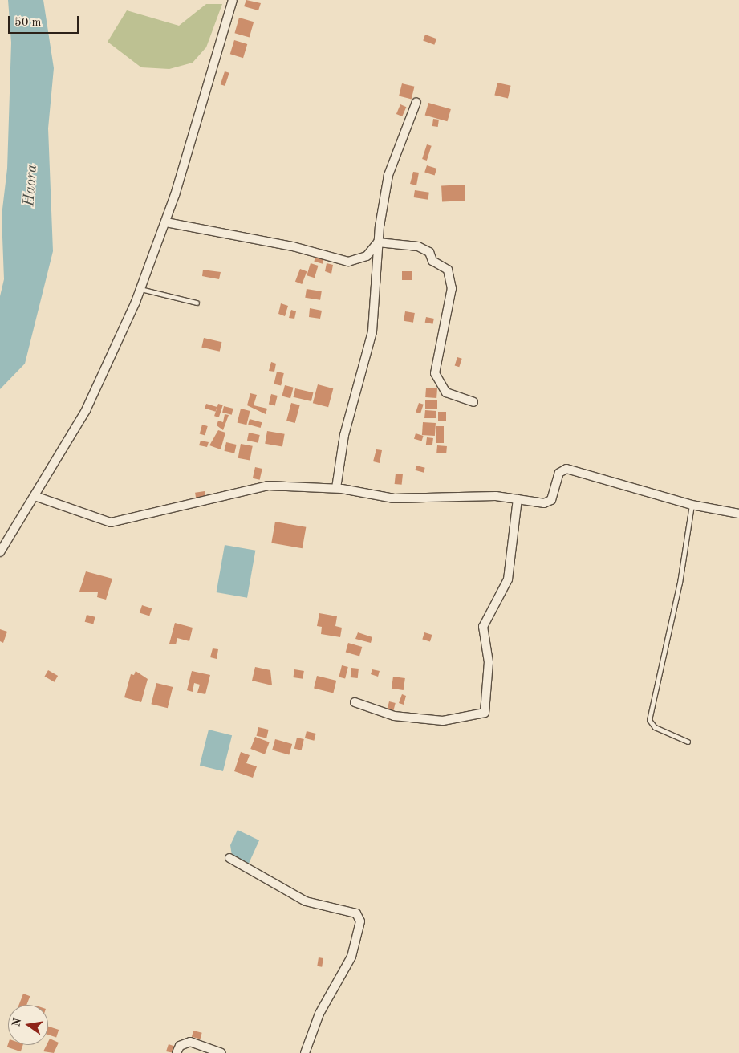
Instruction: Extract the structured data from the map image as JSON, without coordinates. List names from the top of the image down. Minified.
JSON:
{"water":["Haora"],"scale_bar":"50 m","north":"left"}
